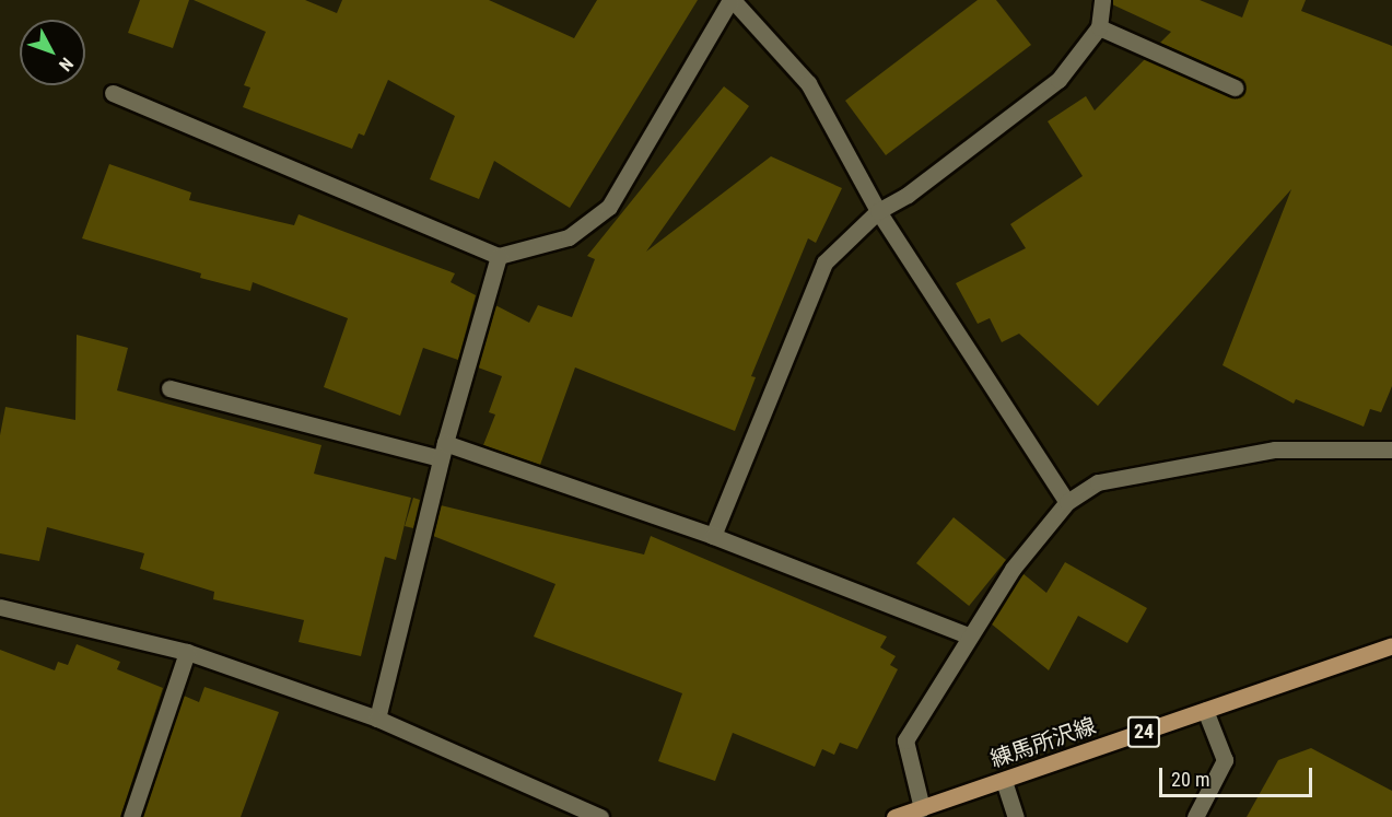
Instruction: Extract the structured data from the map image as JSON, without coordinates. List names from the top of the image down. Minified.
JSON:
{"streets":{"main road":["24","練馬所沢線"]},"scale_bar":"20 m","north":"bottom right"}
